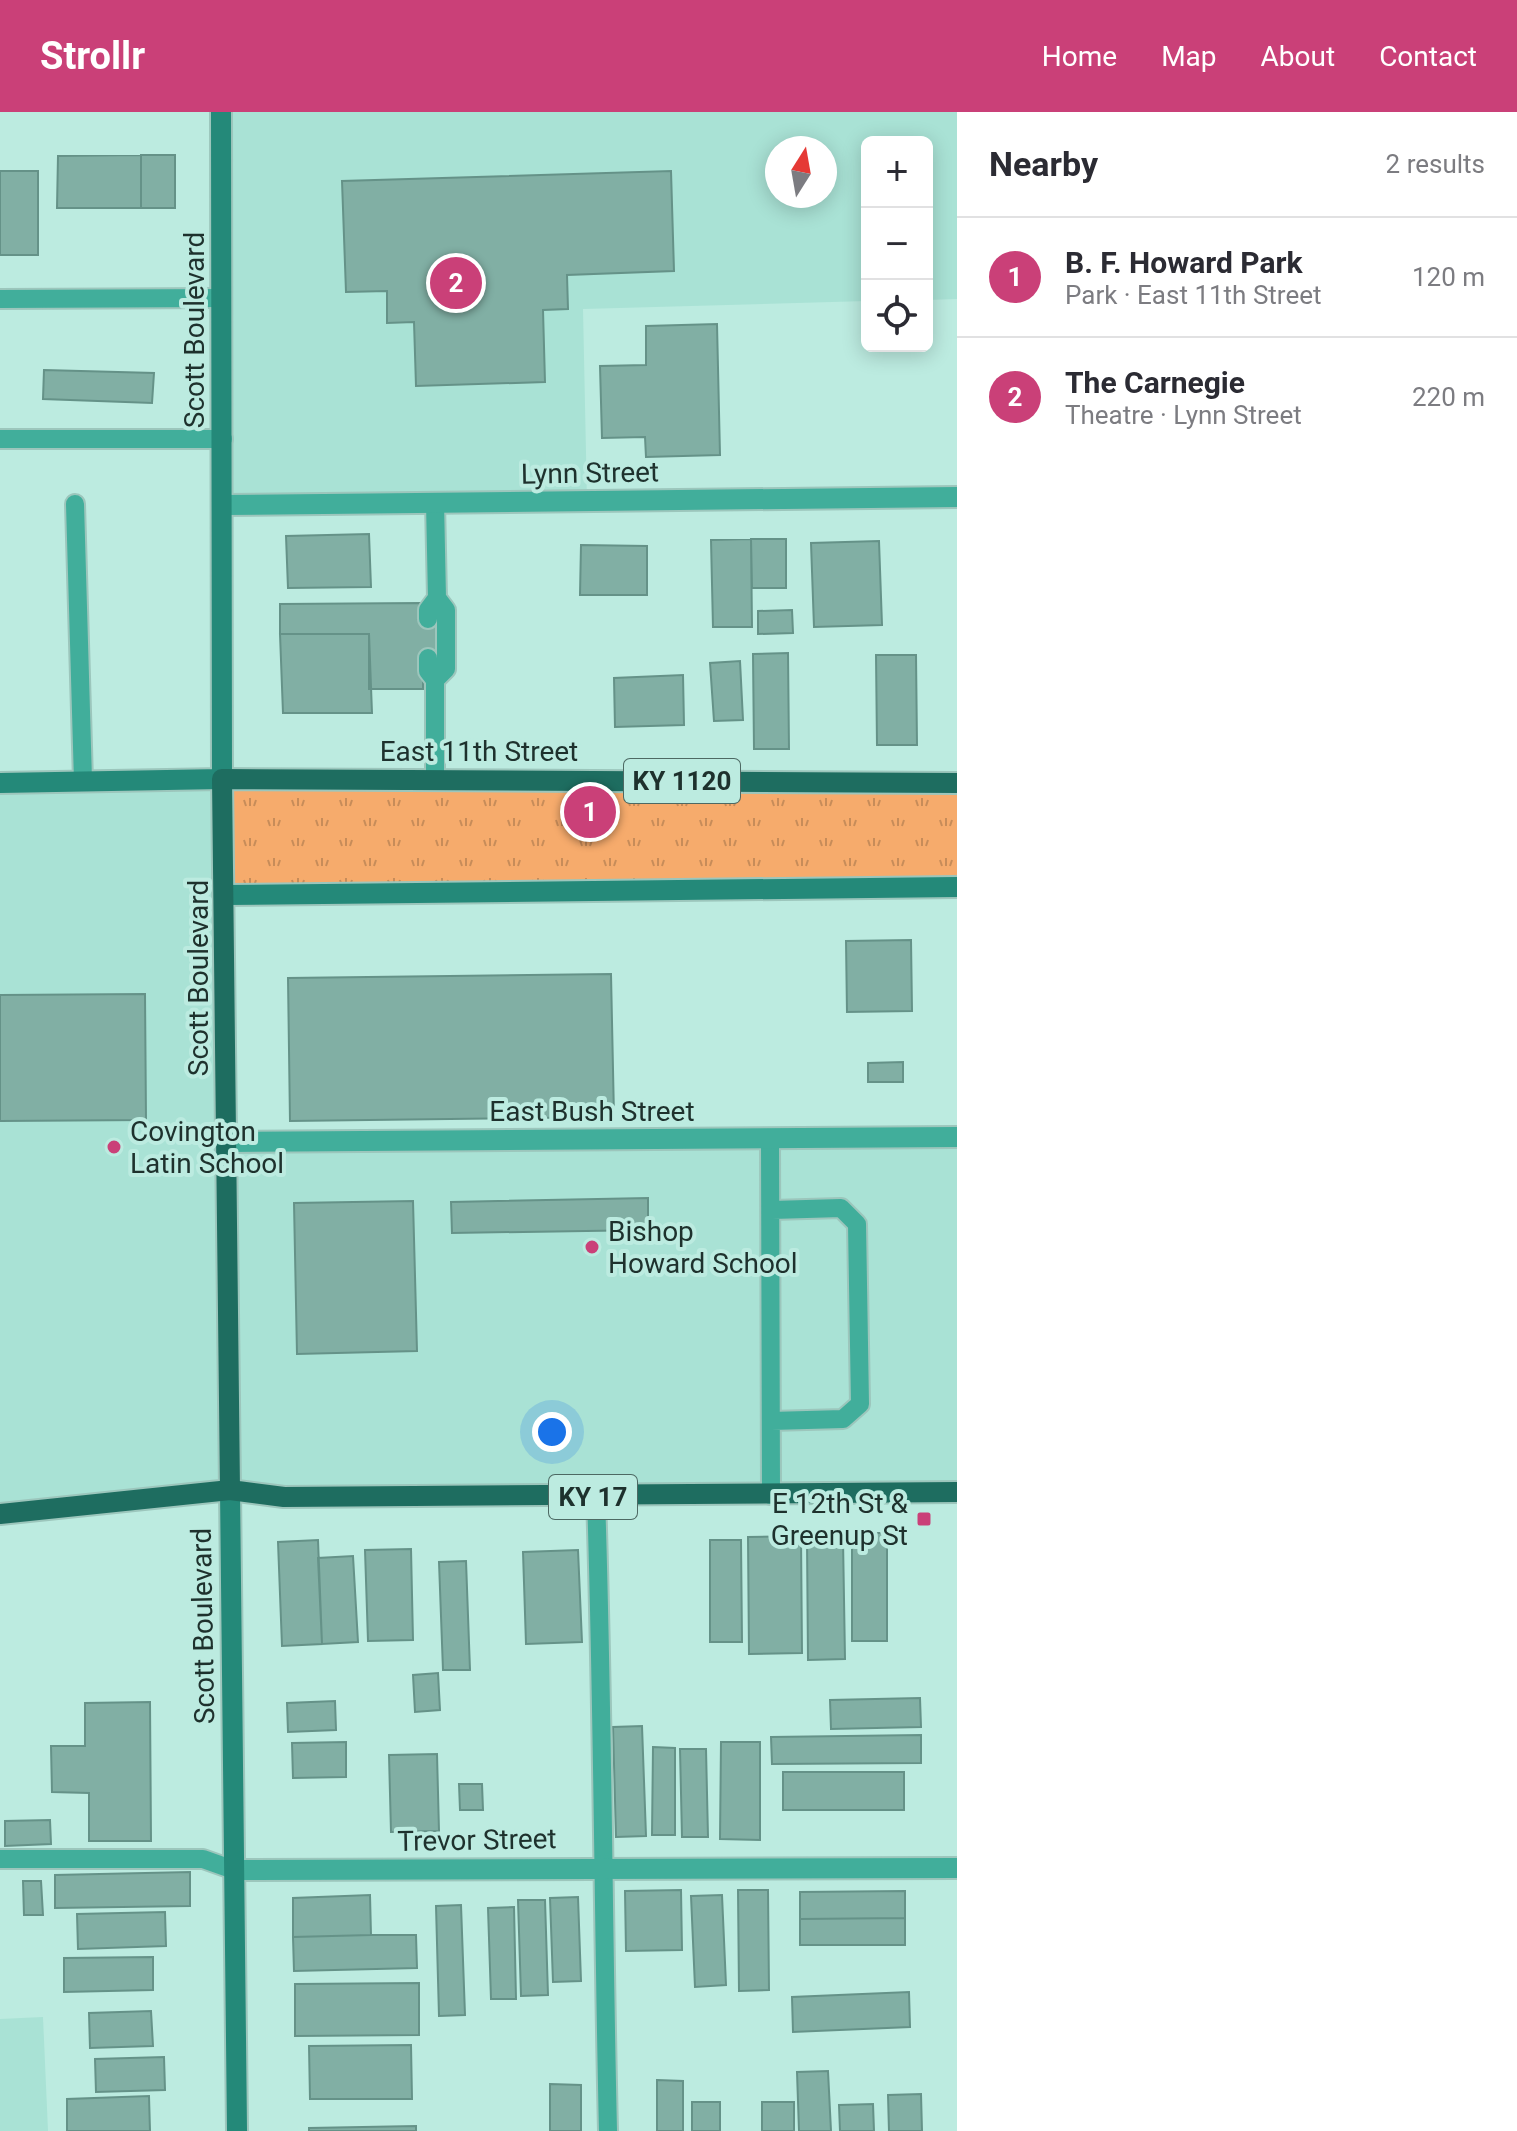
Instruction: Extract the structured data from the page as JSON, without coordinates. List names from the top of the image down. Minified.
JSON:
{"streets":{"main road":["Scott Boulevard","East 11th Street","KY 1120","KY 17"],"street":["Lynn Street","East Bush Street","Trevor Street"]},"crossings":[["Scott Boulevard","Lynn Street"],["Scott Boulevard","East 11th Street"],["Scott Boulevard","East Bush Street"],["Scott Boulevard","KY 17"],["Scott Boulevard","Trevor Street"]],"places":{"other":["Covington Latin School","Bishop Howard School"],"transit":["E 12th St & Greenup St"]},"north":"top","page":{"header":"Strollr","nav":["Home","Map","About","Contact"],"heading":["Nearby","2 results"],"map_buttons":["+","−"],"list":[{"mark":"1","name":"B. F. Howard Park","note":"Park · East 11th Street","value":"120 m"},{"mark":"2","name":"The Carnegie","note":"Theatre · Lynn Street","value":"220 m"}],"pins":["2","1"]}}
